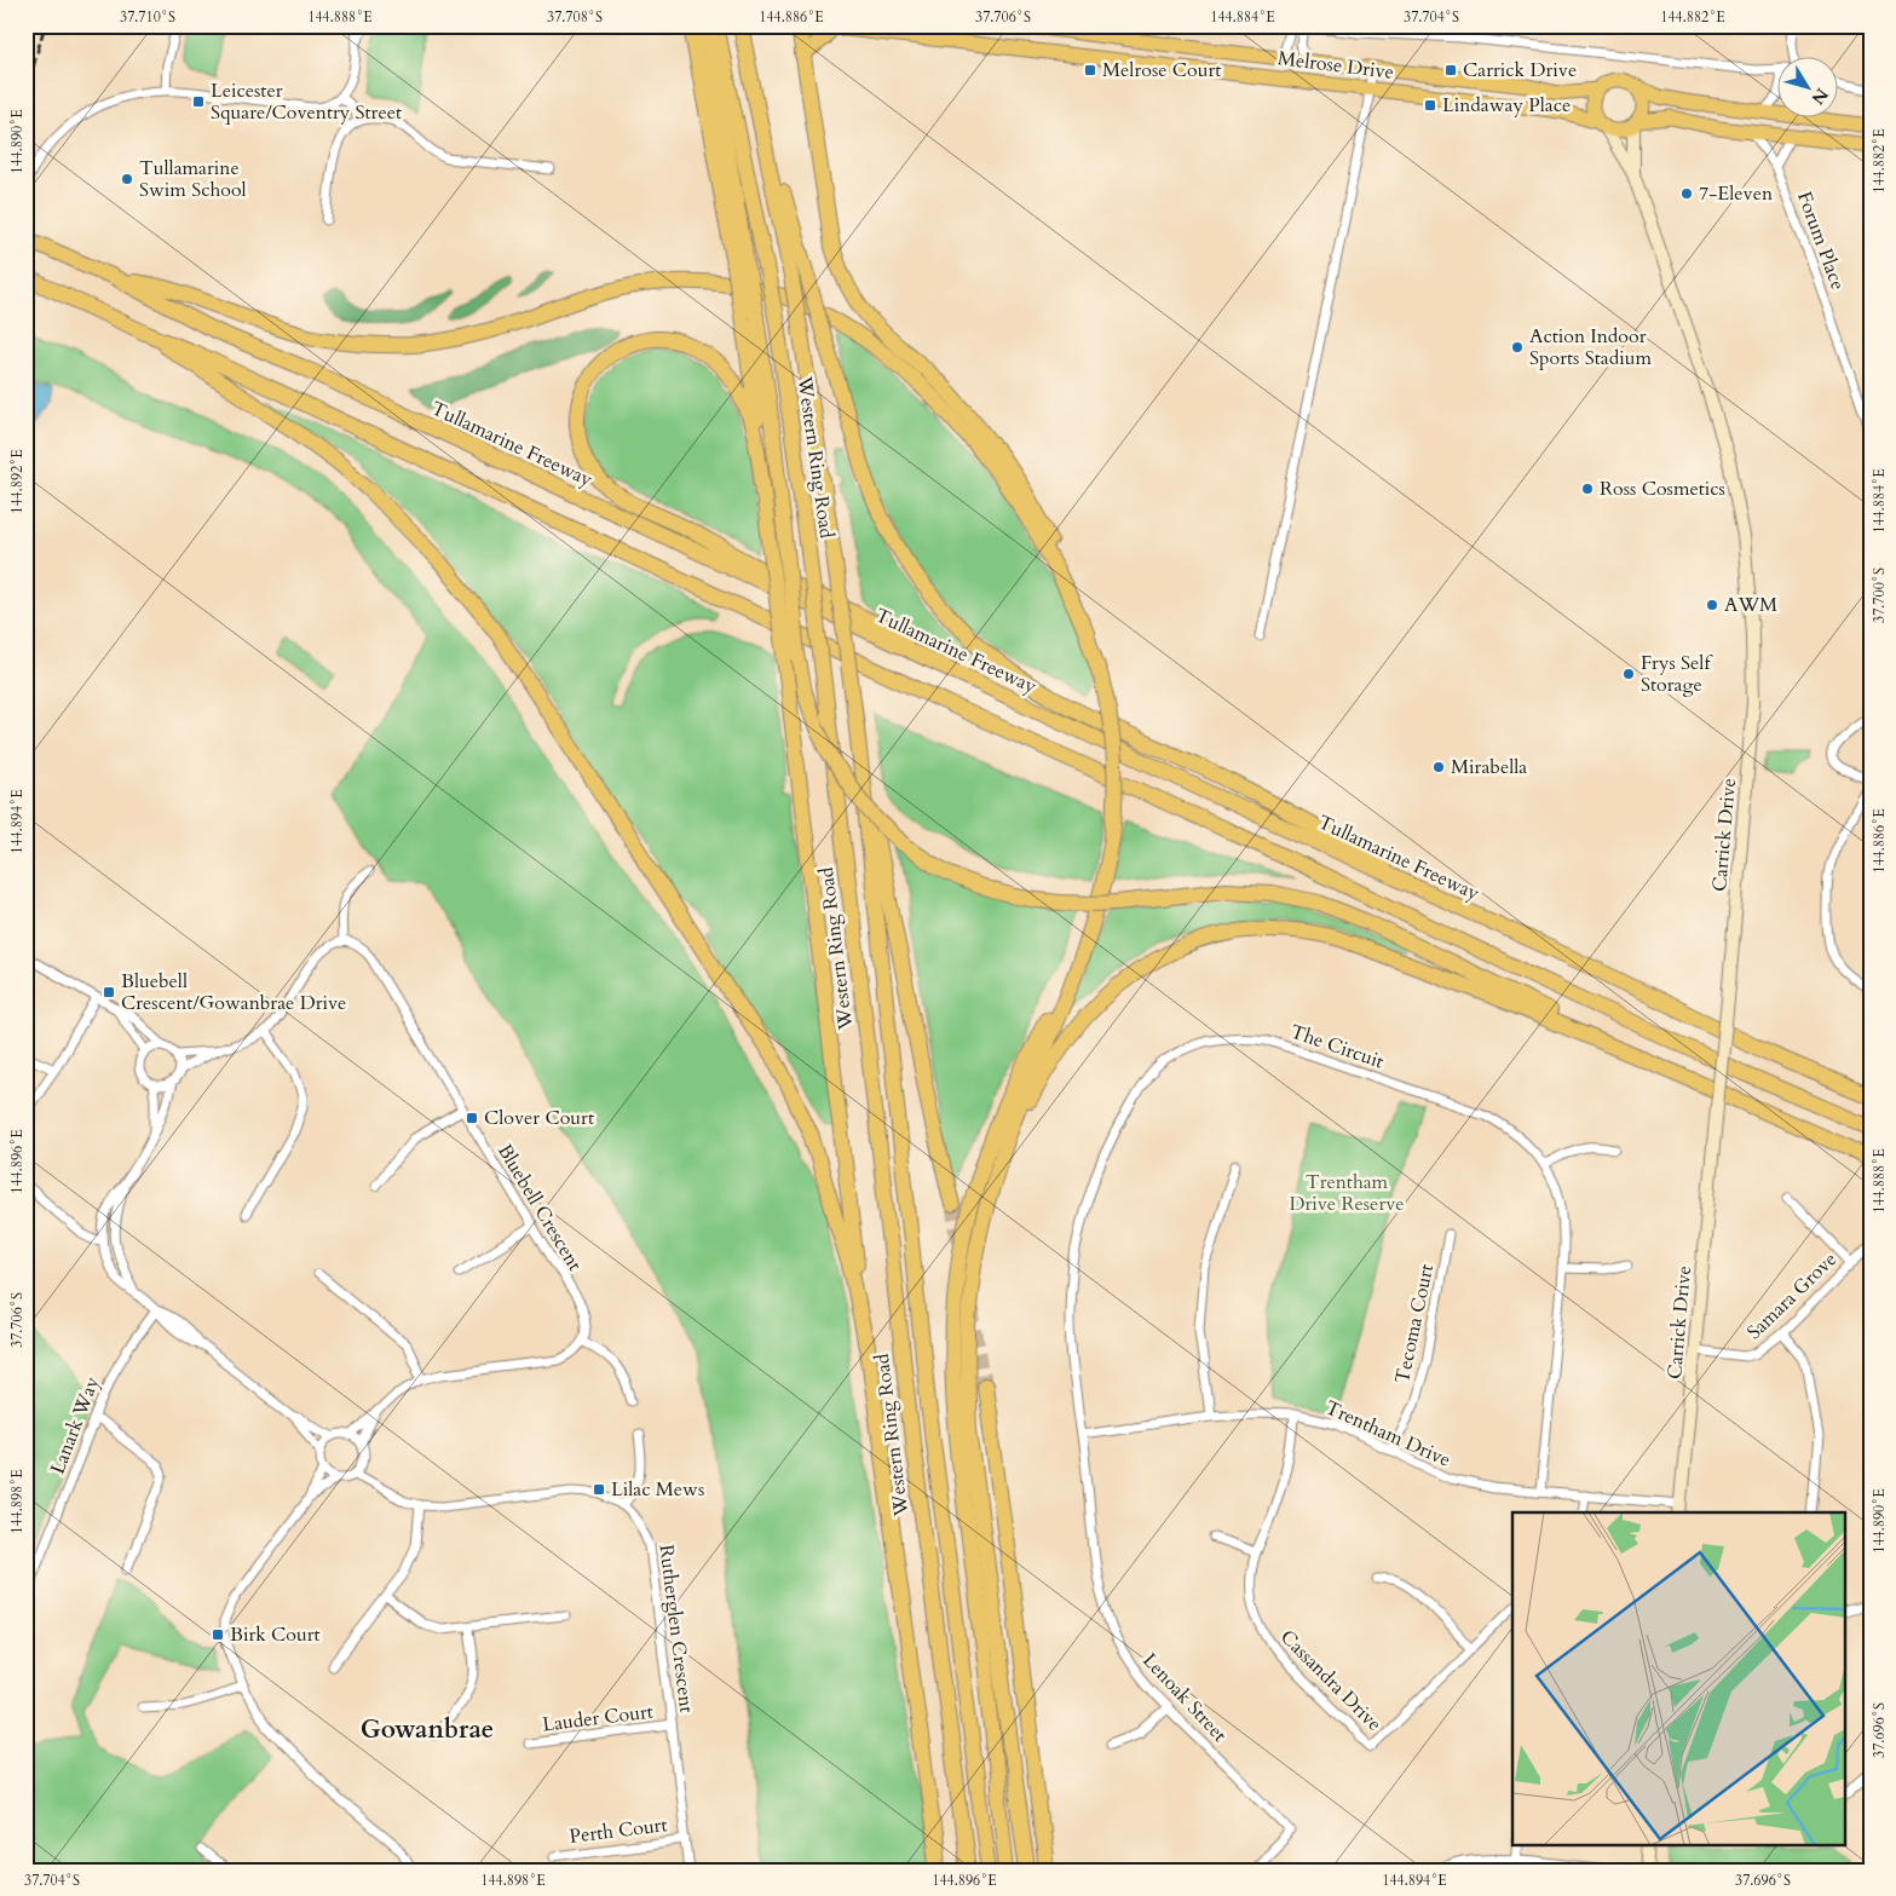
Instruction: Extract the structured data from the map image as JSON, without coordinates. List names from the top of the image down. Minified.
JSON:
{"streets":{"highway":["Tullamarine Freeway","Western Ring Road"],"main road":["Melrose Drive"],"street":["Forum Place","Carrick Drive","The Circuit","Bluebell Crescent","Samara Grove","Tecoma Court","Lanark Way","Trentham Drive","Rutherglen Crescent","Cassandra Drive","Lenoak Street","Lauder Court","Perth Court"]},"crossings":[["Melrose Drive","Carrick Drive"],["Carrick Drive","Samara Grove"],["Carrick Drive","Trentham Drive"],["The Circuit","Trentham Drive"],["The Circuit","Lenoak Street"],["Tecoma Court","Trentham Drive"],["Trentham Drive","Cassandra Drive"],["Trentham Drive","Lenoak Street"],["Rutherglen Crescent","Lauder Court"],["Rutherglen Crescent","Perth Court"]],"districts":["Gowanbrae"],"parks":["Trentham Drive Reserve"],"places":{"transit":["Melrose Court","Carrick Drive","Leicester Square/Coventry Street","Lindaway Place","Bluebell Crescent/Gowanbrae Drive","Clover Court","Lilac Mews","Birk Court"],"other":["Tullamarine Swim School","7-Eleven","Action Indoor Sports Stadium","Ross Cosmetics","AWM","Frys Self Storage","Mirabella"]},"north":"bottom right","coordinates":["37.710°S","144.888°E","37.708°S","144.886°E","37.706°S","144.884°E","37.704°S","144.882°E","144.890°E","144.892°E","37.700°S","144.894°E","144.896°E","144.898°E","37.696°S"]}
